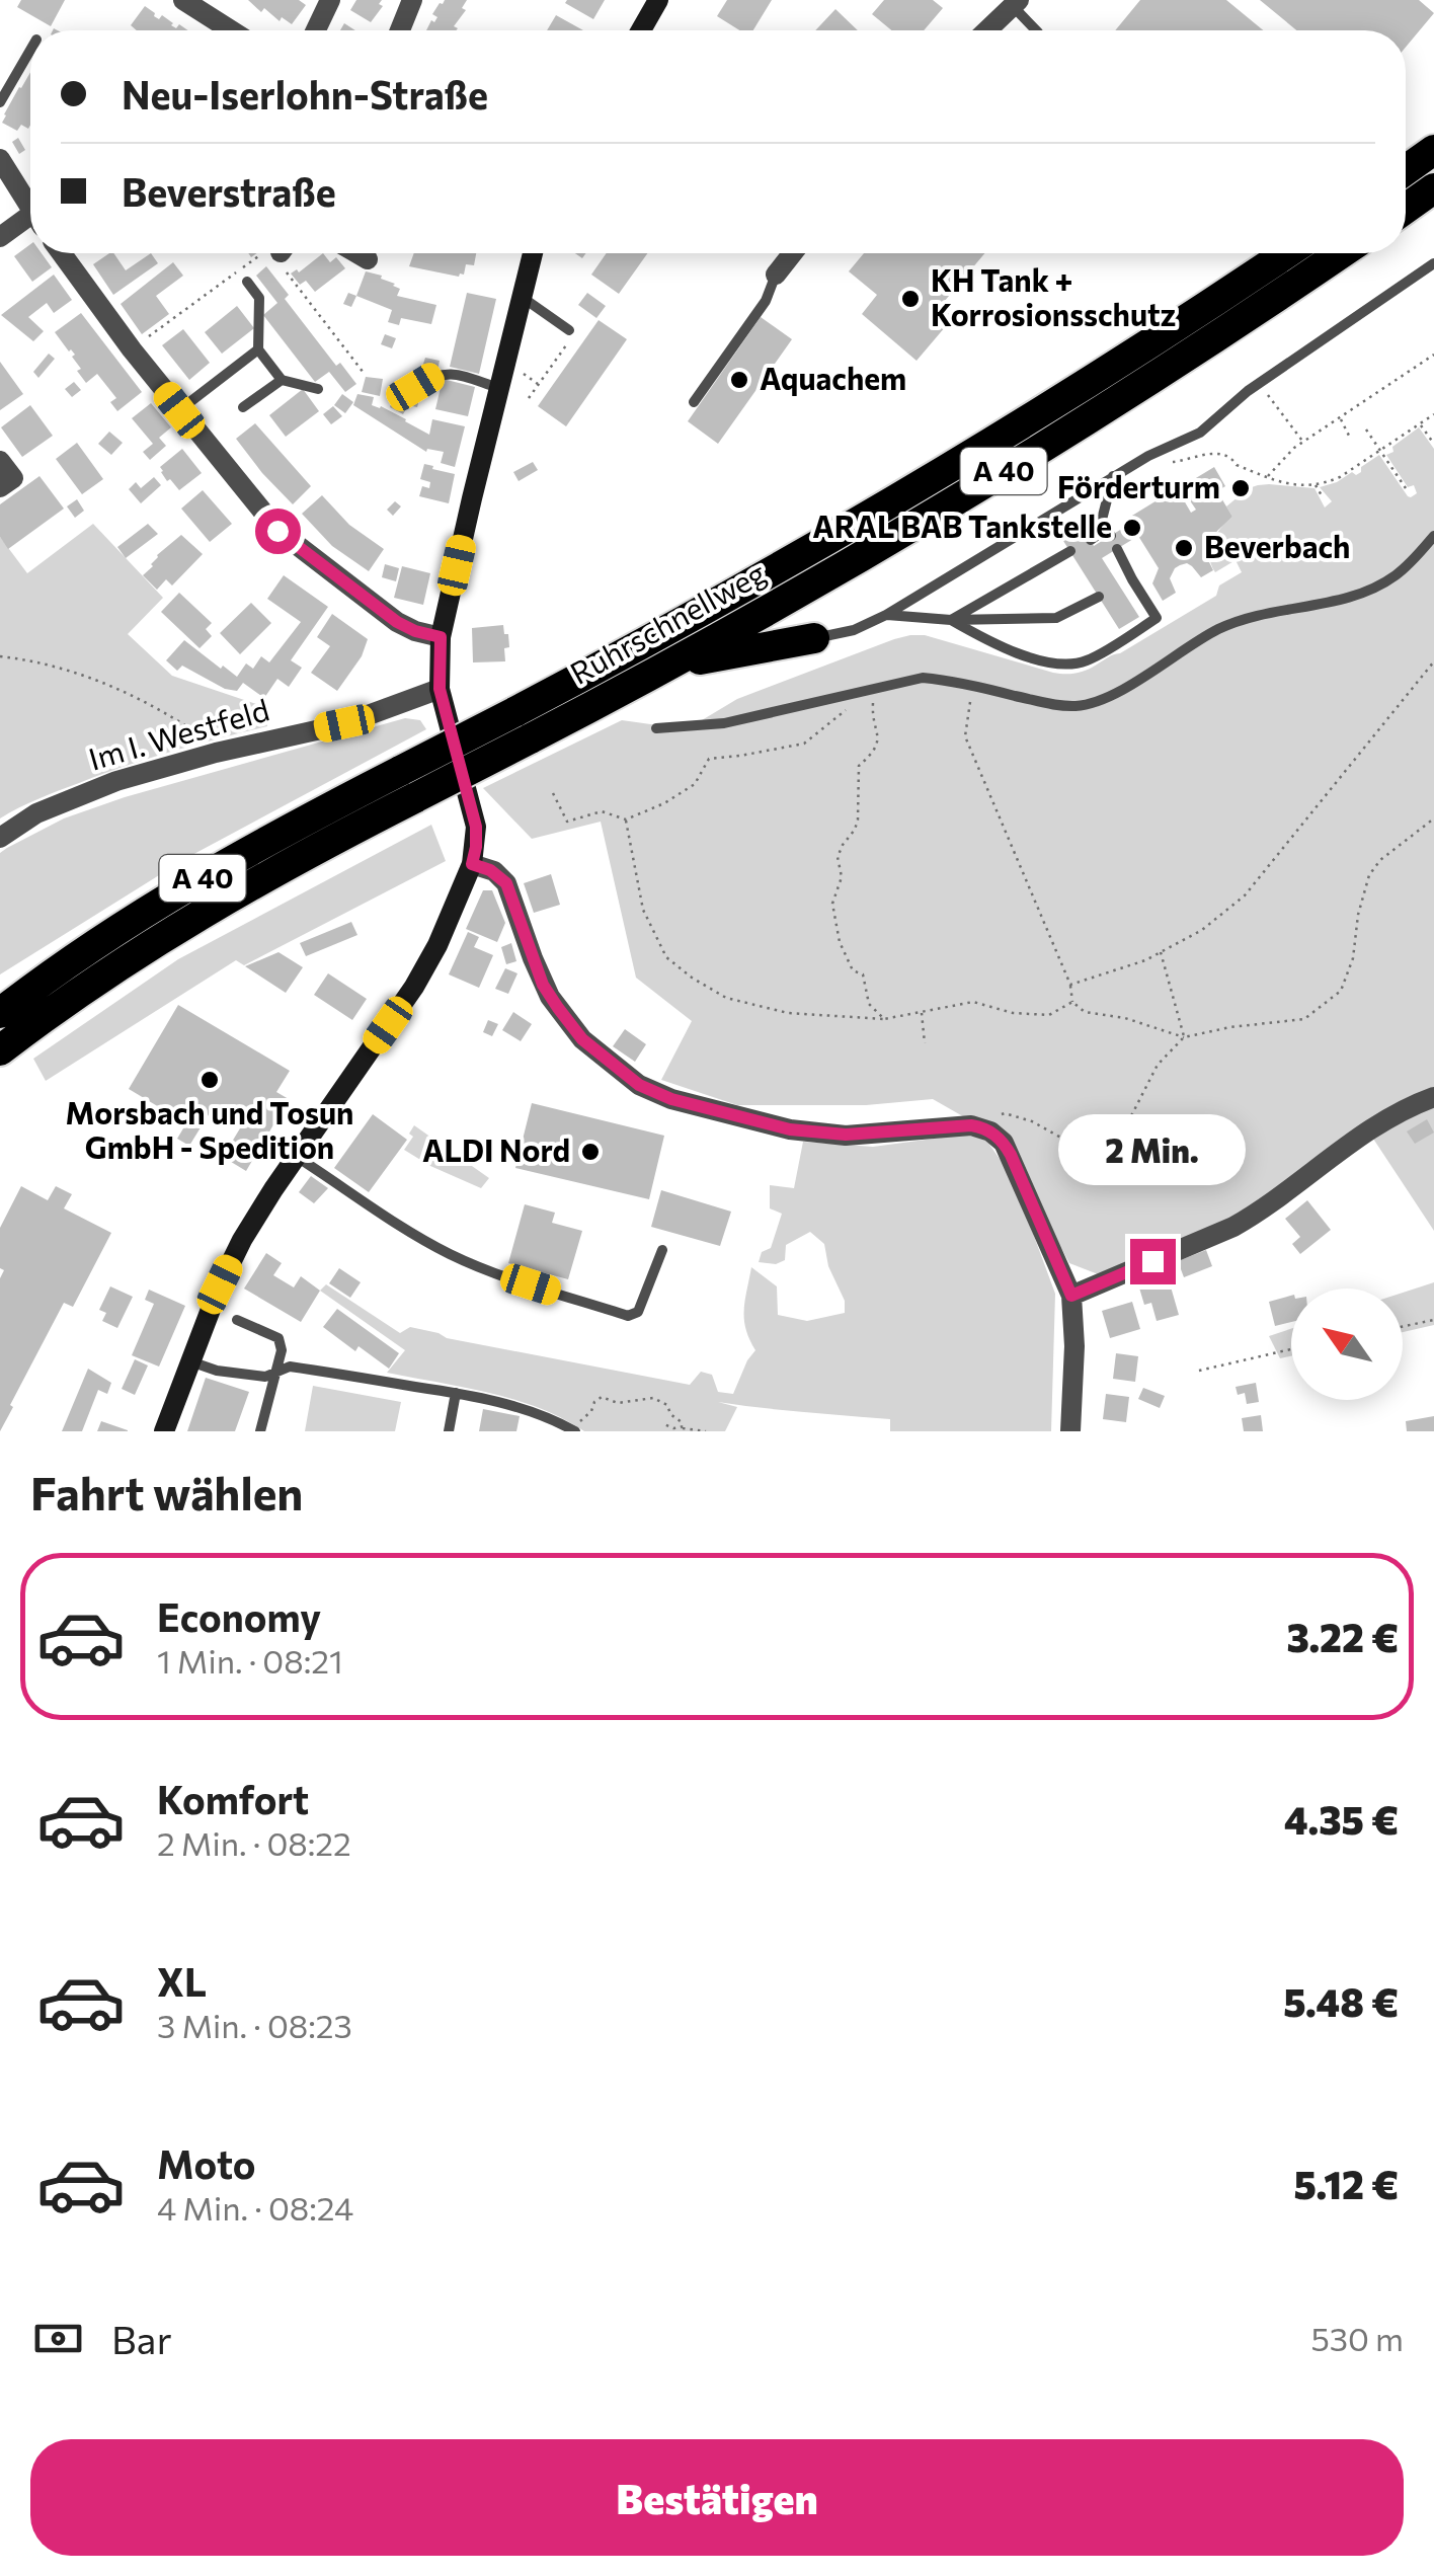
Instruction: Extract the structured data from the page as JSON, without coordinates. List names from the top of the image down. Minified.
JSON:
{"streets":{"highway":["A 40","Ruhrschnellweg"],"street":["Im I. Westfeld"]},"places":["KH Tank + Korrosionsschutz","Aquachem","Förderturm","ARAL BAB Tankstelle","Beverbach","Morsbach und Tosun GmbH - Spedition","ALDI Nord"],"north":"top left","page":{"banner":["Neu-Iserlohn-Straße","Beverstraße"],"bubble":"2 Min.","heading":"Fahrt wählen","list":[{"name":"Economy","note":"1 Min. · 08:21","value":"3.22 €"},{"name":"Komfort","note":"2 Min. · 08:22","value":"4.35 €"},{"name":"XL","note":"3 Min. · 08:23","value":"5.48 €"},{"name":"Moto","note":"4 Min. · 08:24","value":"5.12 €"}],"pay":["Bar","530 m"],"buttons":"Bestätigen"}}
